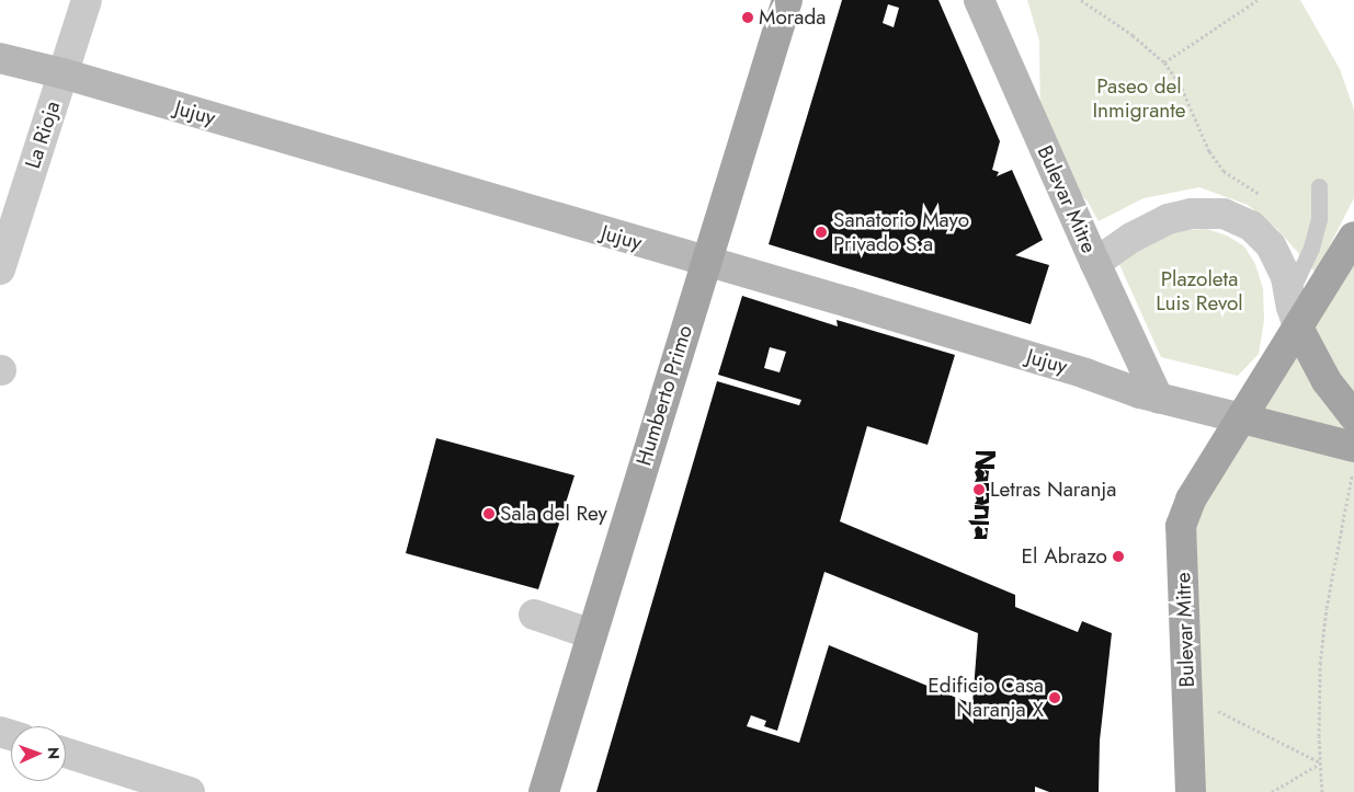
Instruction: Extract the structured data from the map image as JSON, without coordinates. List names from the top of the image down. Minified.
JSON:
{"streets":{"main road":["Bulevar Mitre","Humberto Primo"],"street":["Jujuy","La Rioja"]},"crossings":[["Jujuy","La Rioja"],["Jujuy","Bulevar Mitre"],["Jujuy","Humberto Primo"]],"parks":["Paseo del Inmigrante","Plazoleta Luis Revol"],"places":["Morada","Sanatorio Mayo Privado S.a","Letras Naranja","Sala del Rey","El Abrazo","Edificio Casa Naranja X"],"north":"right"}
